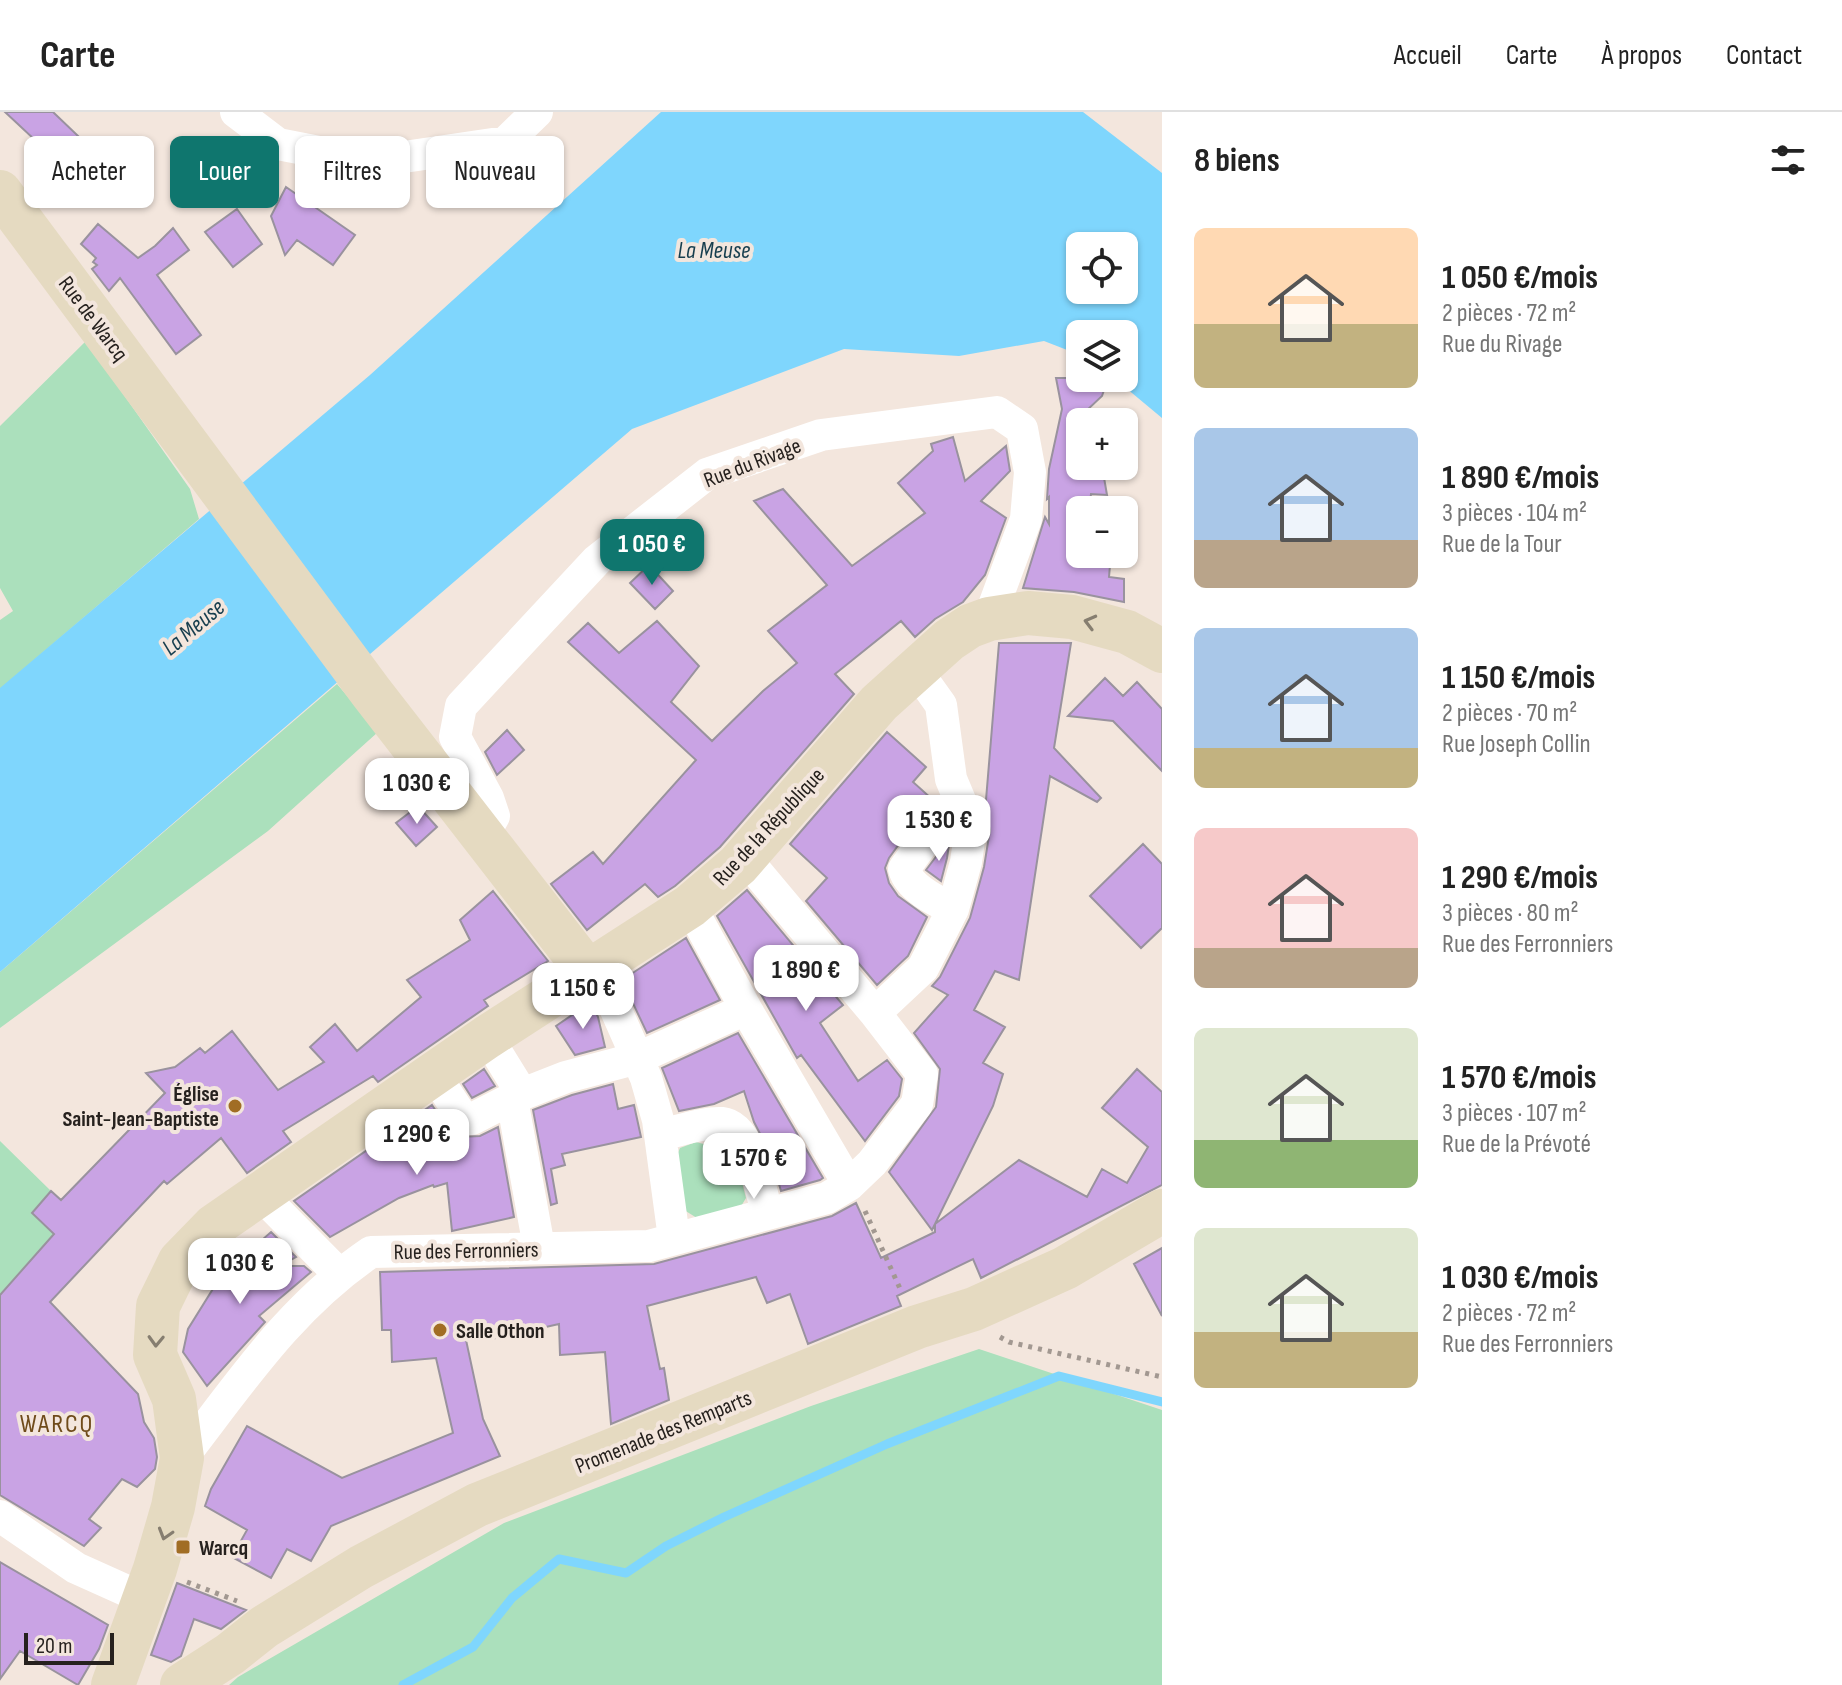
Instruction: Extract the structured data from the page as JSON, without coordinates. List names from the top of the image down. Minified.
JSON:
{"streets":{"main road":["Rue de Warcq","Rue de la République","Promenade des Remparts"],"street":["Rue du Rivage","Rue des Ferronniers"]},"crossings":[["Rue de Warcq","Rue du Rivage"],["Rue de Warcq","Rue de la République"],["Rue du Rivage","Rue de la République"],["Rue de la République","Rue des Ferronniers"]],"districts":["WARCQ"],"water":["La Meuse"],"places":{"other":["Église Saint-Jean-Baptiste","Salle Othon"],"transit":["Warcq"]},"scale_bar":"20 m","page":{"header":"Carte","nav":["Accueil","Carte","À propos","Contact"],"heading":"8 biens","chip":["Acheter","Louer","Filtres","Nouveau"],"list":[{"name":"1 050 €/mois","note":"2 pièces · 72 m² · Rue du Rivage"},{"name":"1 890 €/mois","note":"3 pièces · 104 m² · Rue de la Tour"},{"name":"1 150 €/mois","note":"2 pièces · 70 m² · Rue Joseph Collin"},{"name":"1 290 €/mois","note":"3 pièces · 80 m² · Rue des Ferronniers"},{"name":"1 570 €/mois","note":"3 pièces · 107 m² · Rue de la Prévoté"},{"name":"1 030 €/mois","note":"2 pièces · 72 m² · Rue des Ferronniers"}],"map_buttons":["+","−"],"price":["1 050 €","1 030 €","1 530 €","1 890 €","1 150 €","1 290 €","1 570 €","1 030 €"],"scale":"20 m"}}
